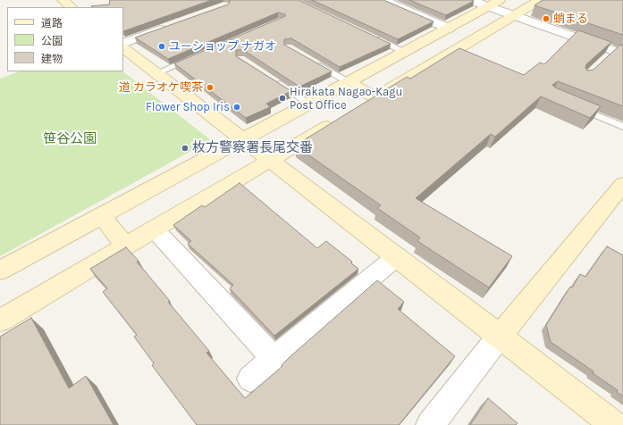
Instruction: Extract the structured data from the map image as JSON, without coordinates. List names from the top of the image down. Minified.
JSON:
{"parks":["笹谷公園"],"places":["蛸まる","ユーショップ ナガオ","道 カラオケ喫茶","Hirakata Nagao-Kagu Post Office","Flower Shop Iris","枚方警察署長尾交番"],"legend":["道路","公園","建物"]}
